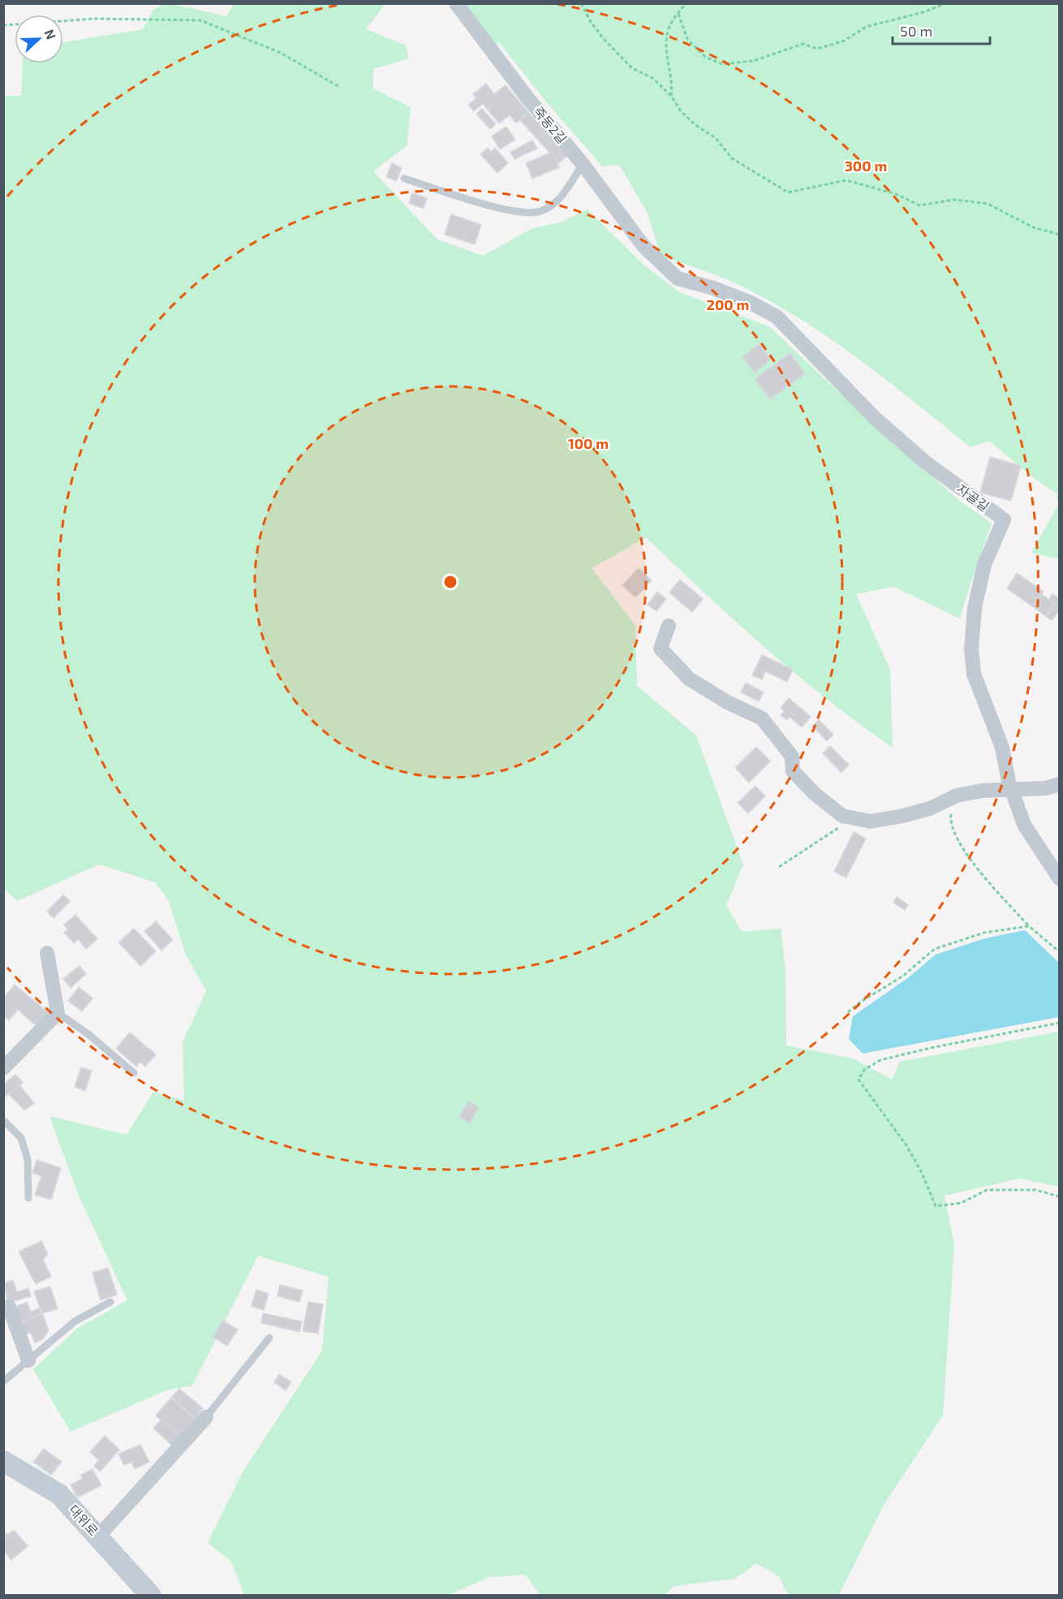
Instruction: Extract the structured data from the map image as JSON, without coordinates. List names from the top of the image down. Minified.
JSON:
{"streets":{"main road":["대위로"],"street":["죽동2길","자골길"]},"crossings":[["죽동2길","자골길"]],"scale_bar":"50 m","north":"right","rings":["300 m","200 m","100 m"]}
